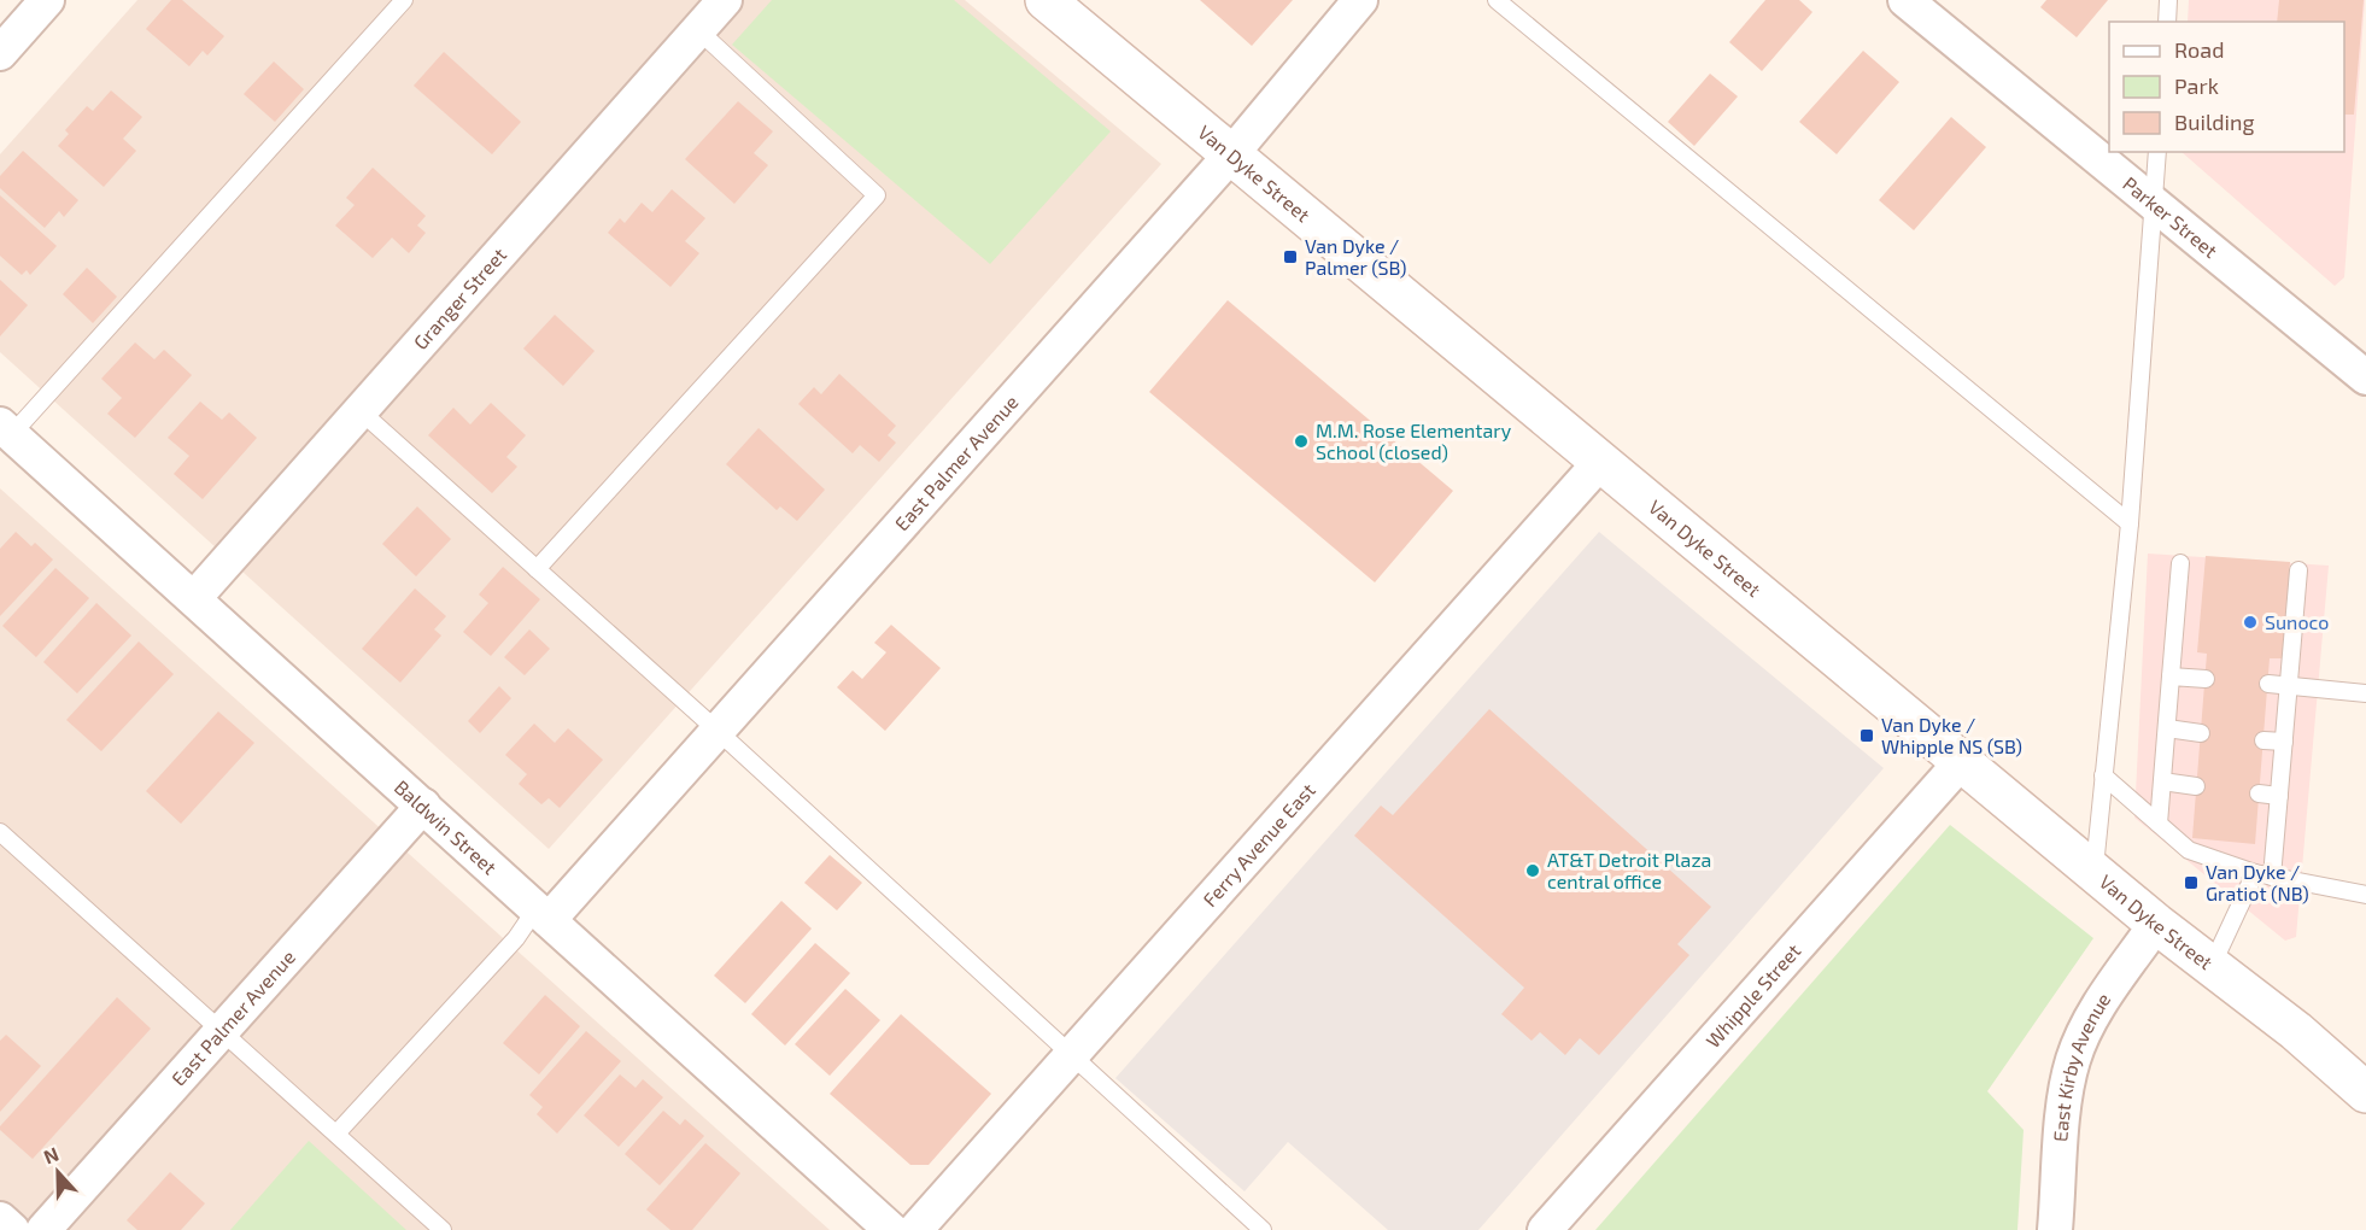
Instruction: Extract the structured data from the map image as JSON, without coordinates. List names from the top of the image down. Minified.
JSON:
{"streets":{"main road":["Van Dyke Street"],"street":["Parker Street","Granger Street","East Palmer Avenue","Baldwin Street","Ferry Avenue East","Whipple Street","East Kirby Avenue"]},"crossings":[["Van Dyke Street","East Palmer Avenue"],["Van Dyke Street","Ferry Avenue East"],["Van Dyke Street","Whipple Street"],["Van Dyke Street","East Kirby Avenue"],["Granger Street","Baldwin Street"],["East Palmer Avenue","Baldwin Street"]],"places":{"transit":["Van Dyke / Palmer (SB)","Van Dyke / Whipple NS (SB)","Van Dyke / Gratiot (NB)"],"other":["M.M. Rose Elementary School (closed)","Sunoco","AT&T Detroit Plaza central office"]},"legend":["Road","Park","Building"],"north":"top"}
